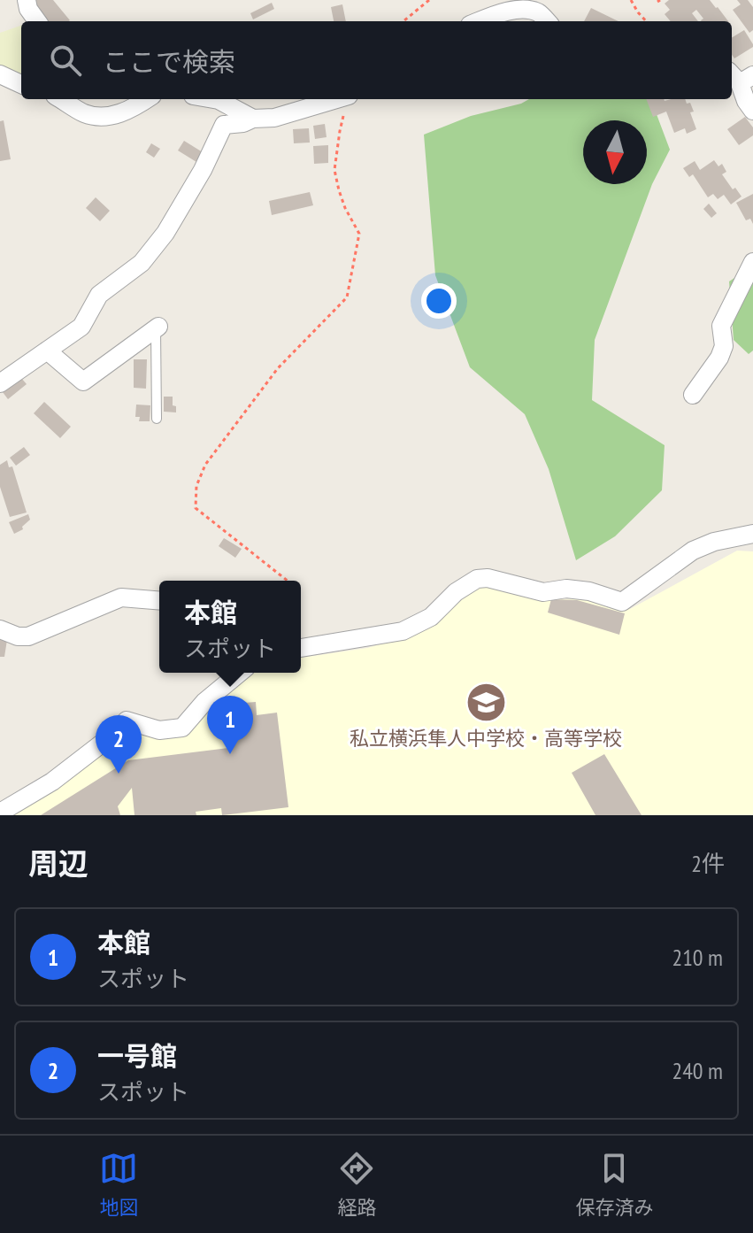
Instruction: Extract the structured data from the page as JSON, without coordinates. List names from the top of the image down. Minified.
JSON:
{"places":{"school or university":["私立横浜隼人中学校・高等学校"]},"north":"bottom","page":{"search":"ここで検索","popup":["本館","スポット"],"pins":["1","2"],"heading":["周辺","2件"],"list":[{"mark":"1","name":"本館","note":"スポット","value":"210 m"},{"mark":"2","name":"一号館","note":"スポット","value":"240 m"}],"nav":["地図","経路","保存済み"]}}
